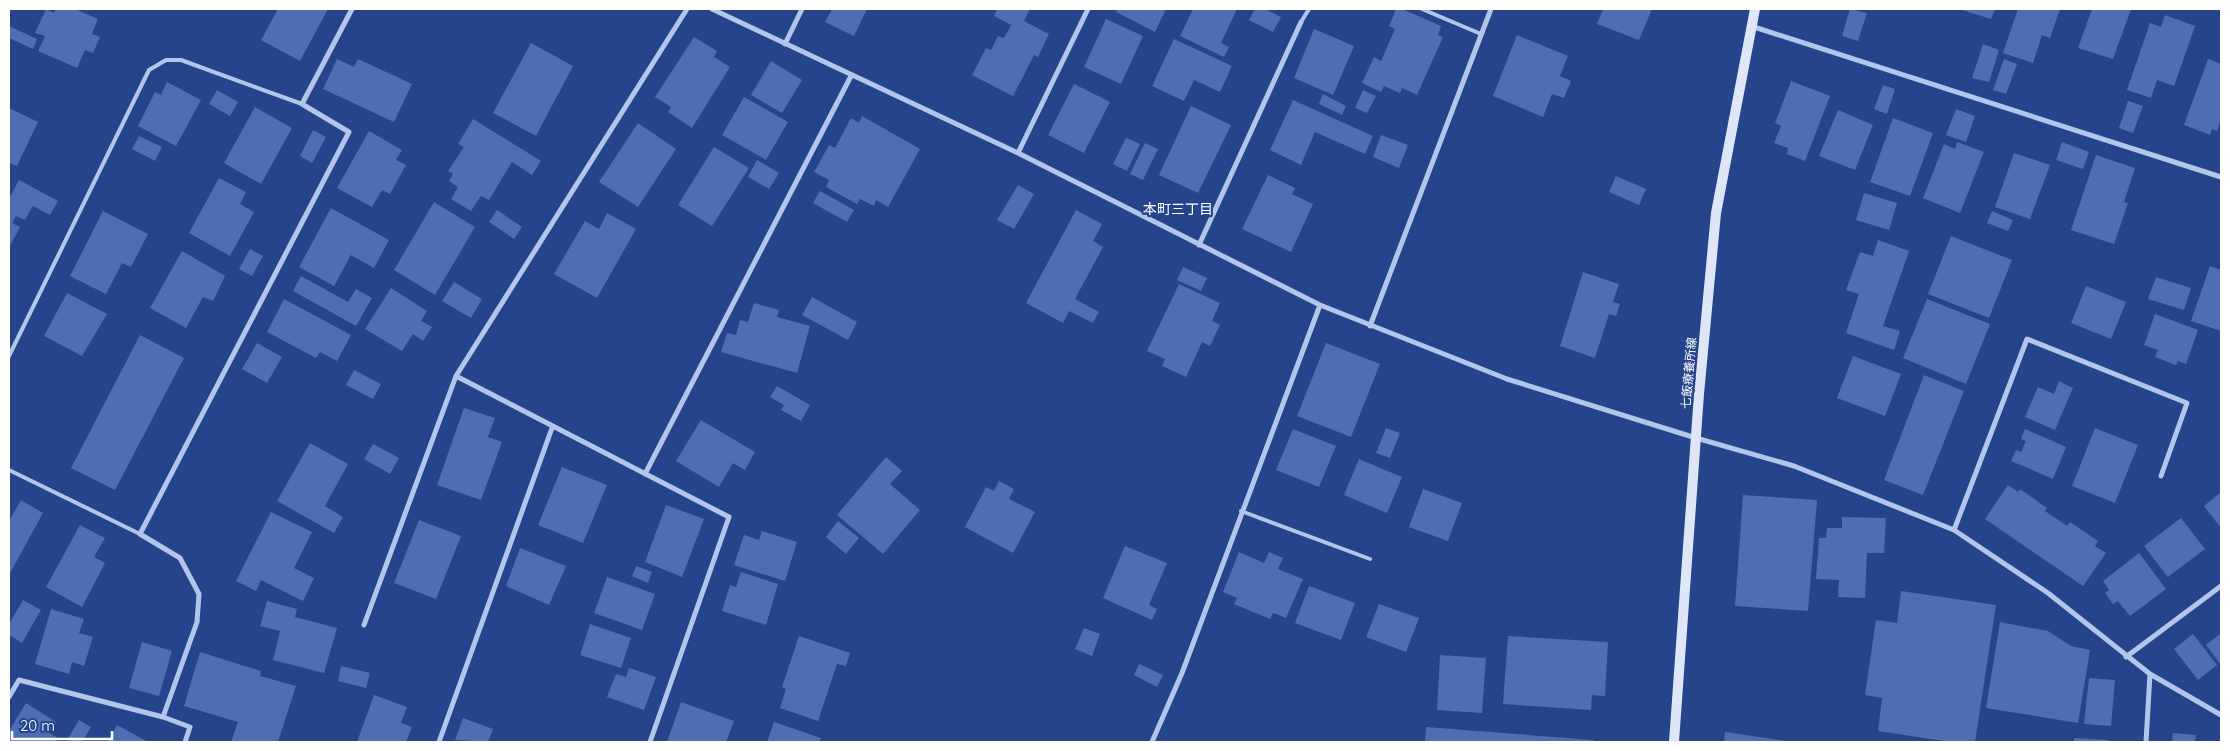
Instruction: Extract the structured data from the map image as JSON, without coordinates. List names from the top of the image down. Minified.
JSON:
{"streets":{"main road":["七飯療養所線"]},"districts":["本町三丁目"],"scale_bar":"20 m"}
